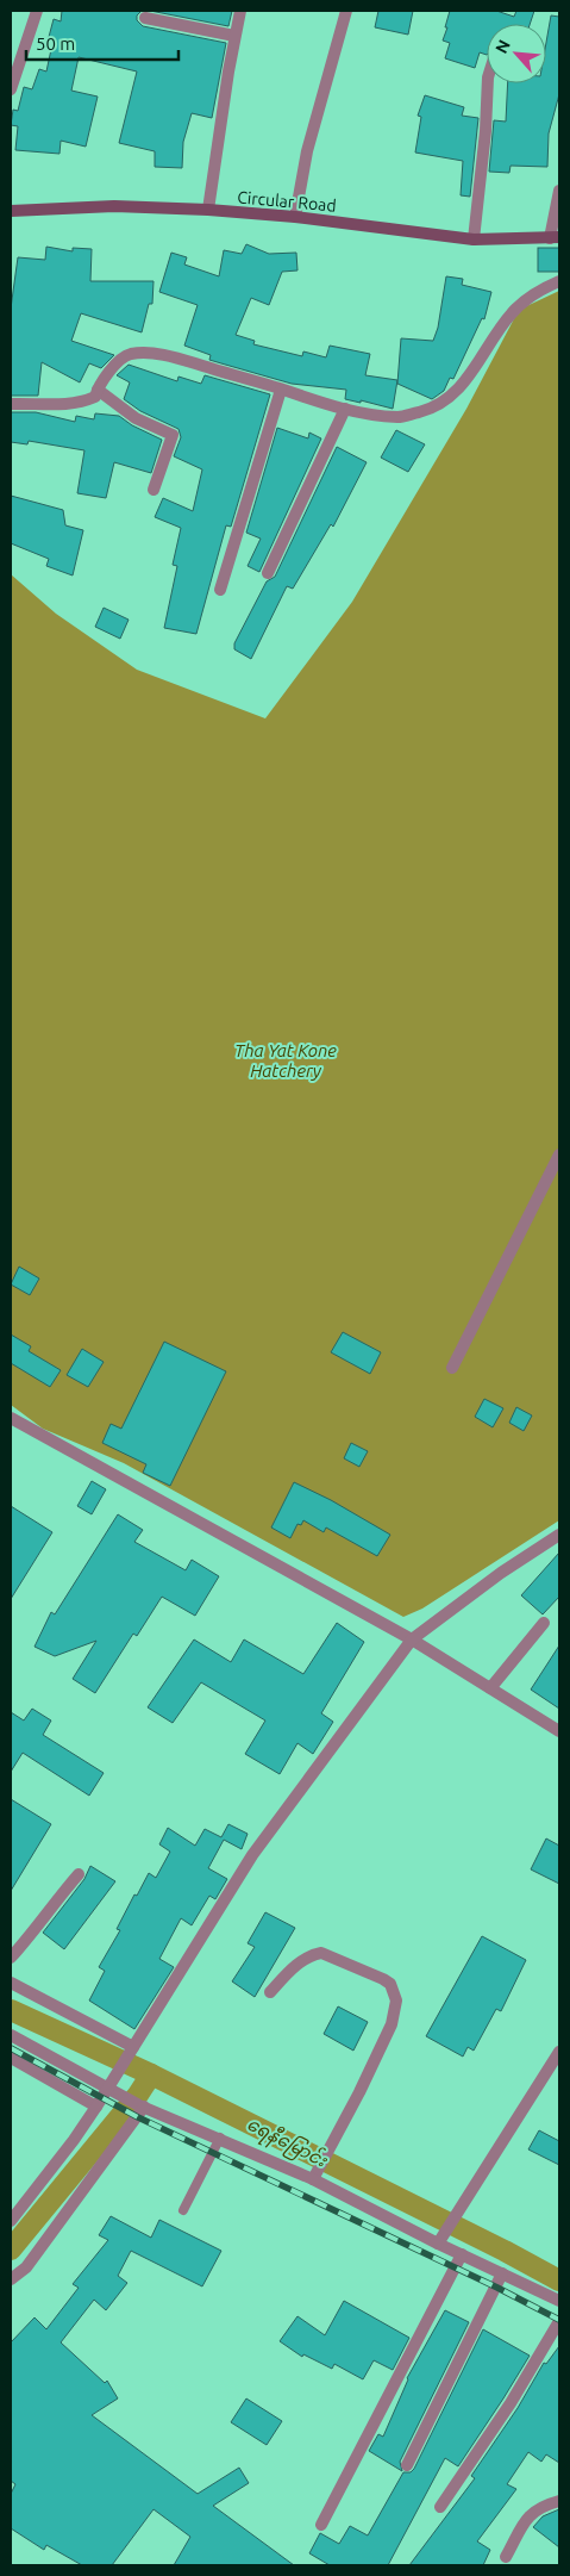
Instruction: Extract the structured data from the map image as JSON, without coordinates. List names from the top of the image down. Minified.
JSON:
{"streets":{"street":["Circular Road"]},"water":["Tha Yat Kone Hatchery","ရေနီမြောင်း"],"scale_bar":"50 m","north":"top left"}
